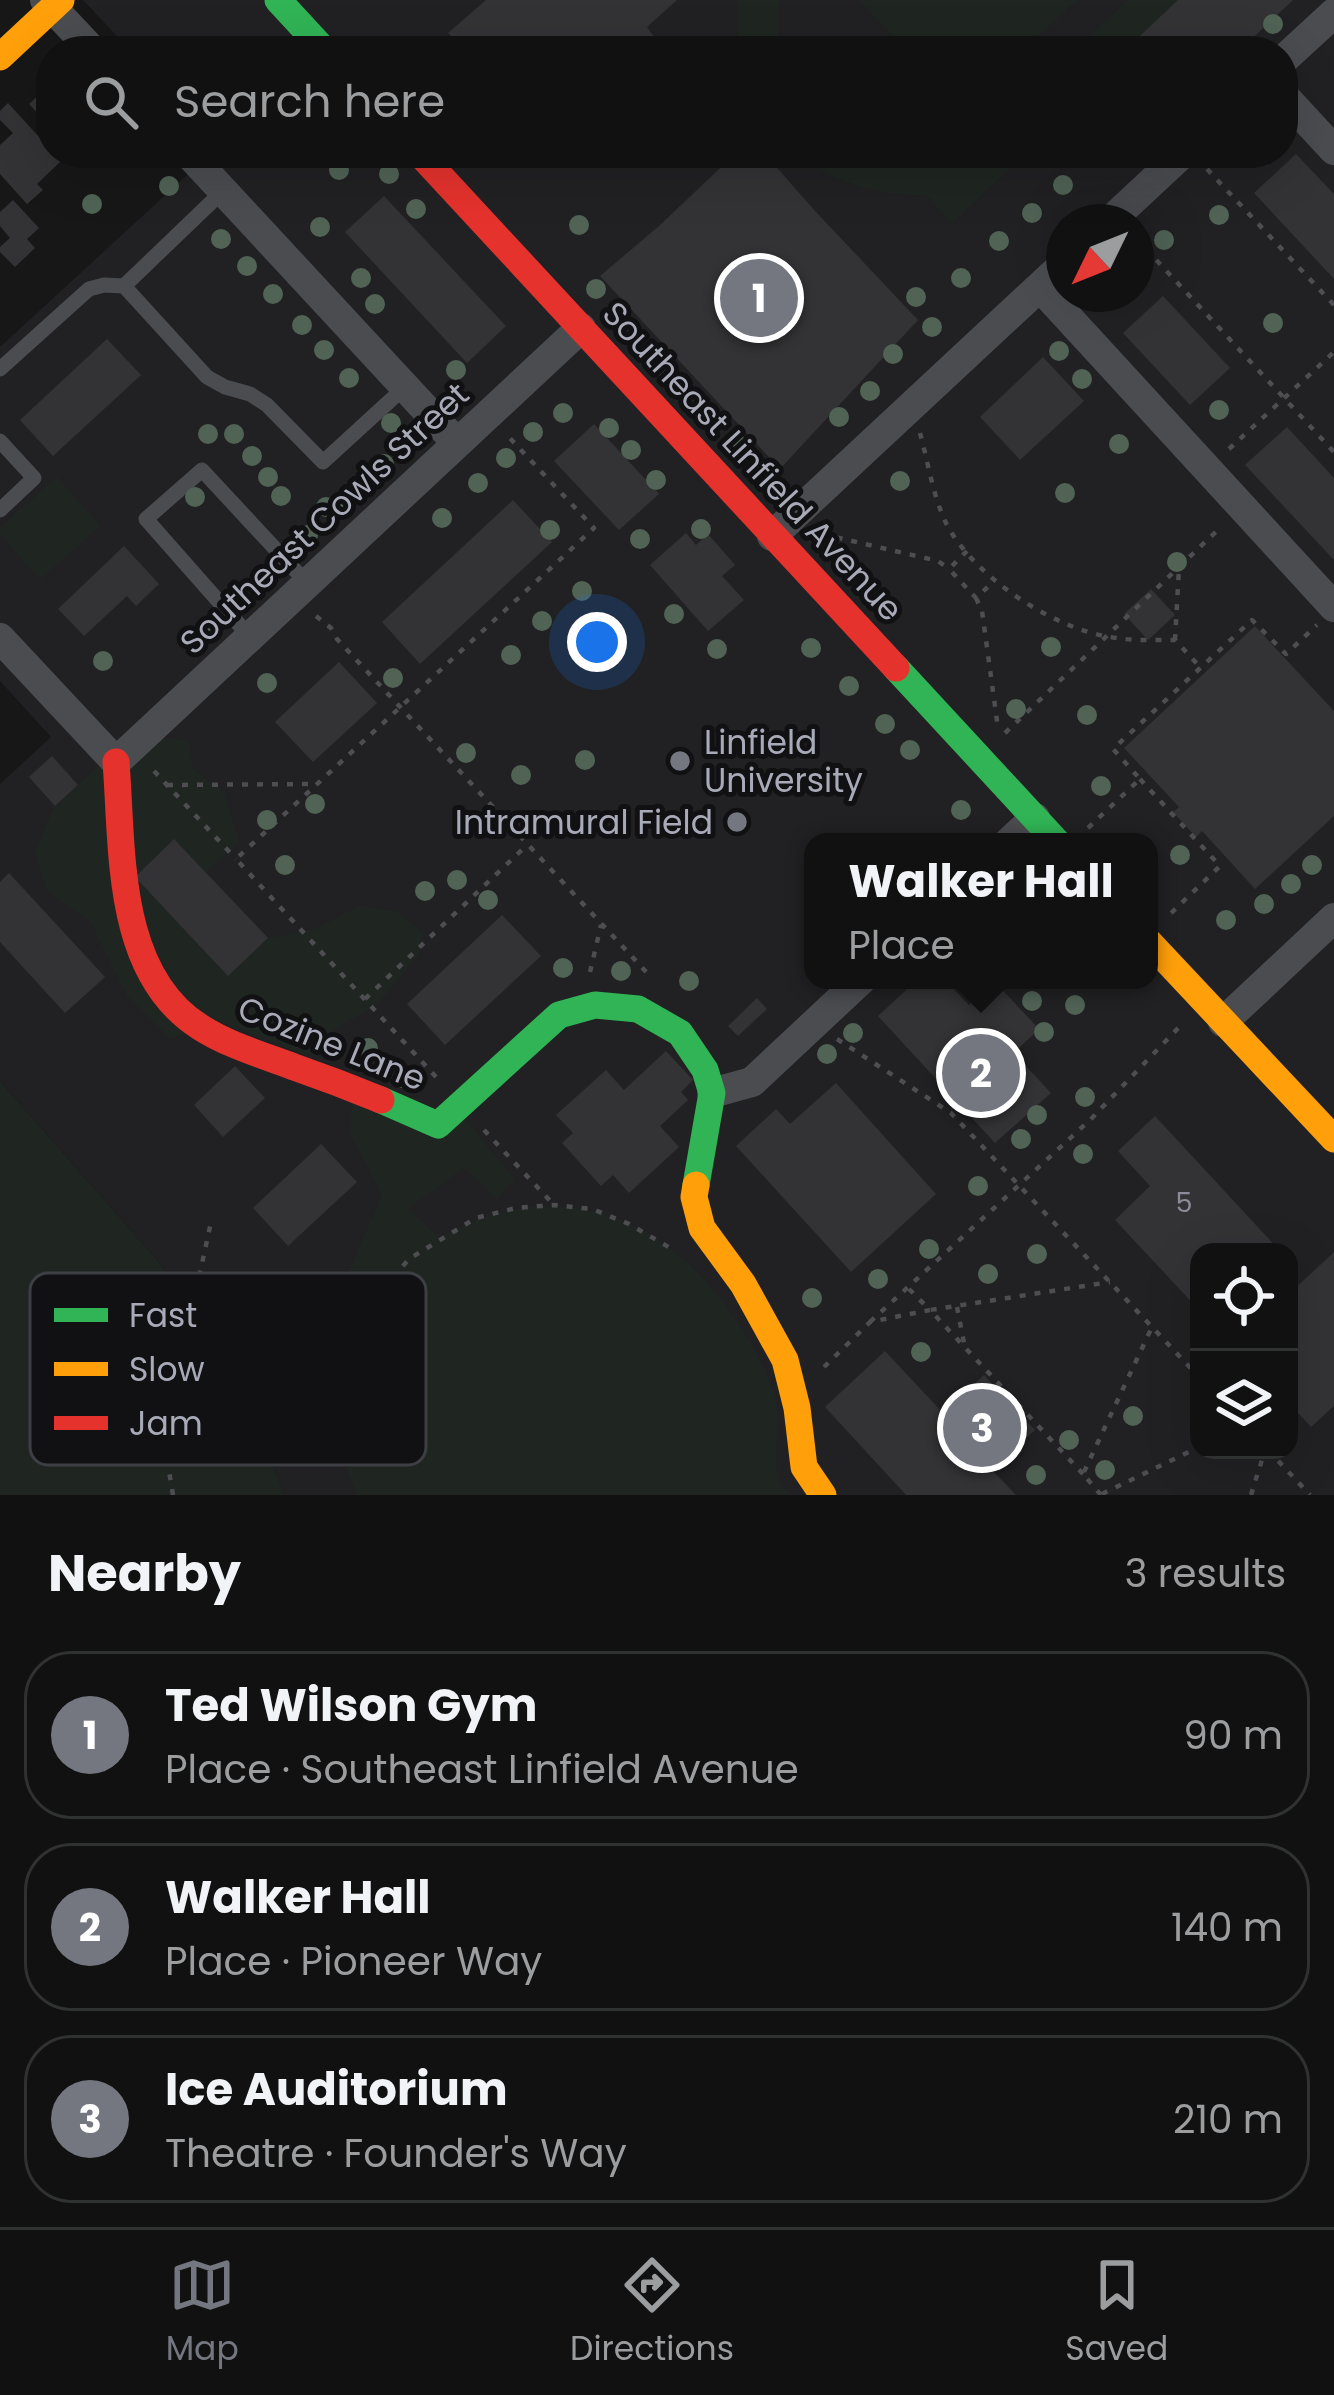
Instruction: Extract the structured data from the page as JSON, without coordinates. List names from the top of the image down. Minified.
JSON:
{"streets":{"street":["Southeast Linfield Avenue","Southeast Cowls Street","Cozine Lane"]},"crossings":[["Southeast Linfield Avenue","Southeast Cowls Street"],["Southeast Cowls Street","Cozine Lane"]],"places":["Linfield University","Intramural Field"],"house_numbers":["5"],"legend":["Fast","Slow","Jam"],"north":"bottom left","page":{"search":"Search here","pins":["1","2","3"],"popup":["Walker Hall","Place"],"heading":["Nearby","3 results"],"list":[{"mark":"1","name":"Ted Wilson Gym","note":"Place · Southeast Linfield Avenue","value":"90 m"},{"mark":"2","name":"Walker Hall","note":"Place · Pioneer Way","value":"140 m"},{"mark":"3","name":"Ice Auditorium","note":"Theatre · Founder's Way","value":"210 m"}],"nav":["Map","Directions","Saved"]}}
